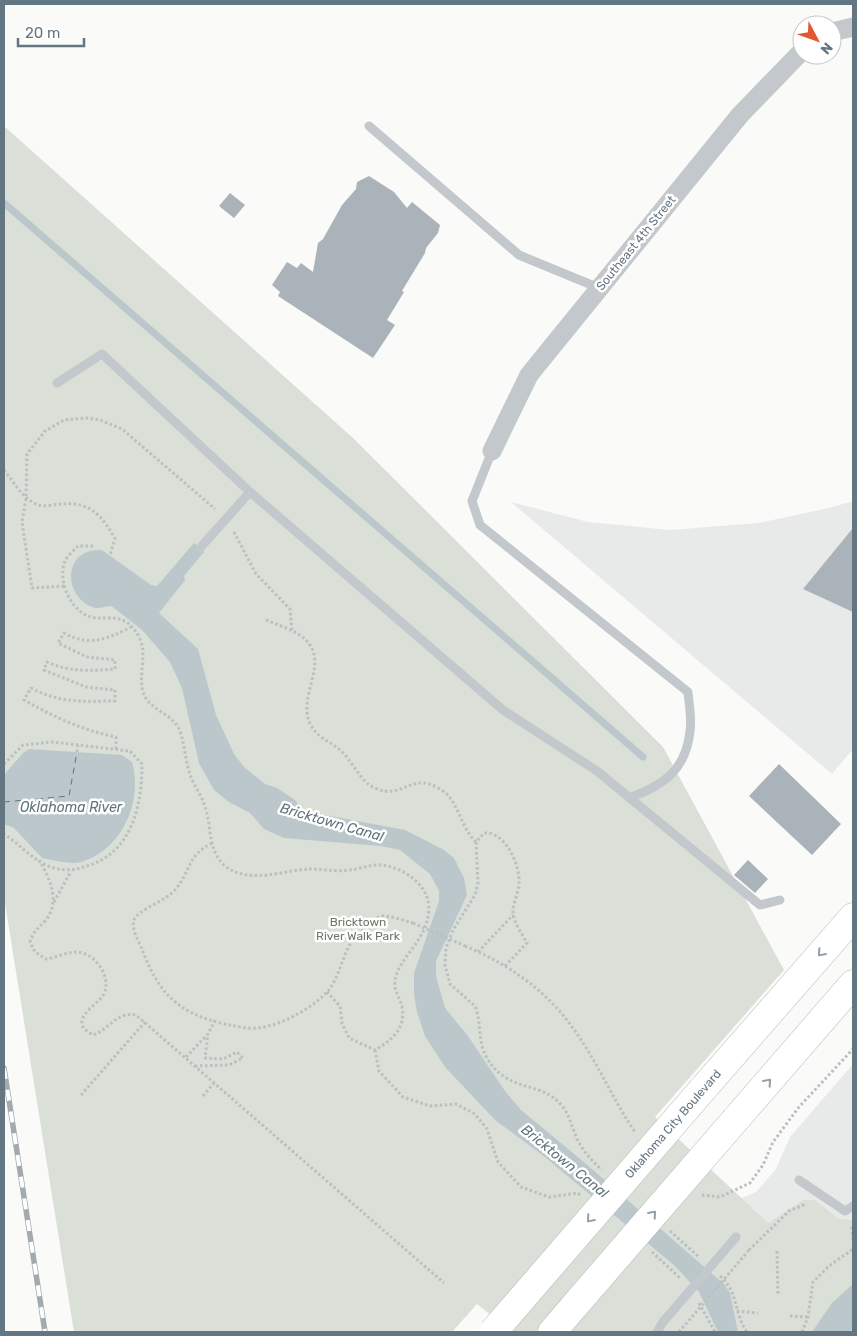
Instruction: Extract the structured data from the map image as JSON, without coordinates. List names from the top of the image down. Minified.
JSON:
{"streets":{"main road":["Oklahoma City Boulevard"],"street":["Southeast 4th Street"]},"water":["Oklahoma River","Bricktown Canal"],"parks":["Bricktown River Walk Park"],"scale_bar":"20 m","north":"bottom right"}
